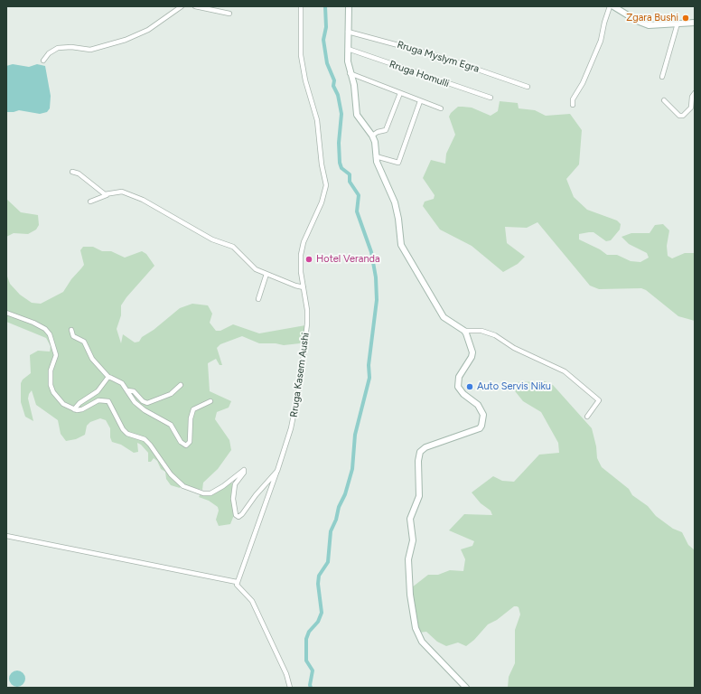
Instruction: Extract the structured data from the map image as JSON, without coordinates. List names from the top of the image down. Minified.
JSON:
{"streets":{"street":["Rruga Myslym Egra","Rruga Homulli","Rruga Kasem Aushi"]},"places":["Zgara Bushi","Hotel Veranda","Auto Servis Niku"]}
